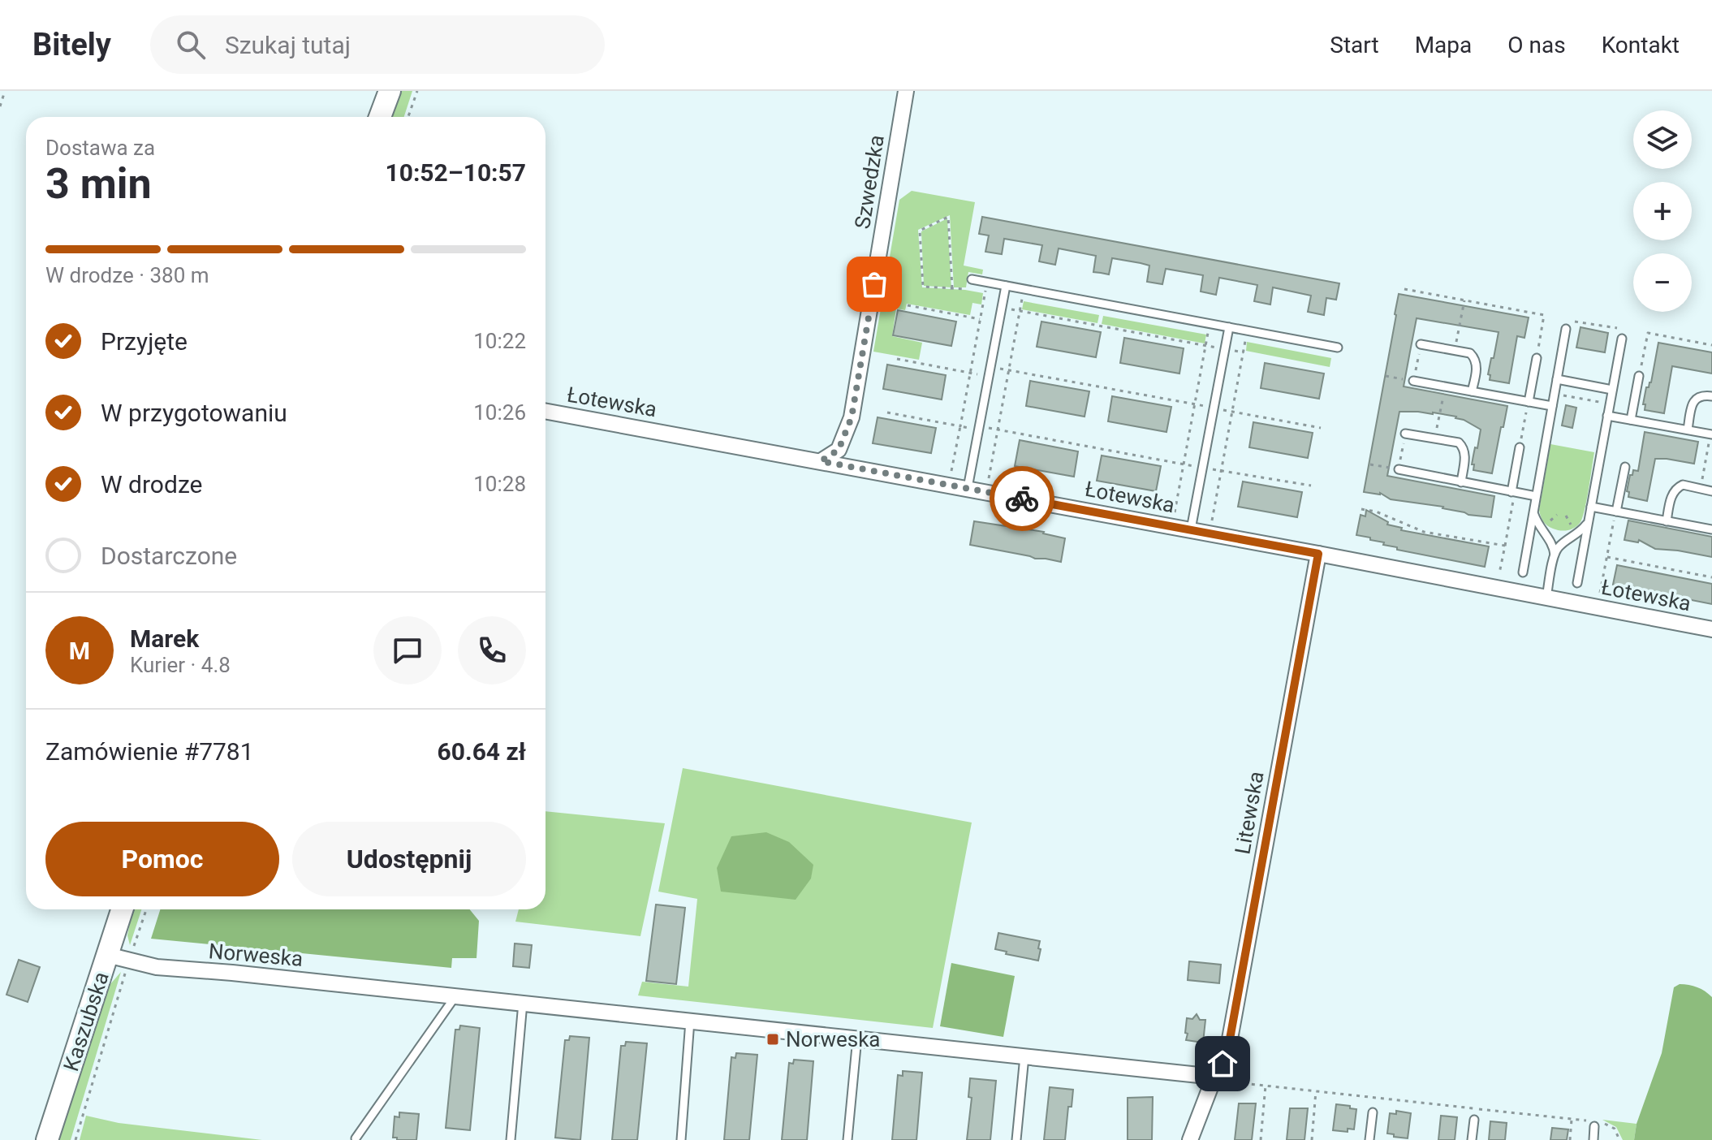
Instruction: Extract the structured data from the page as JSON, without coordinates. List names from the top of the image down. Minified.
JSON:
{"streets":{"main road":["Kaszubska"],"street":["Szwedzka","Łotewska","Litewska","Norweska"]},"crossings":[["Szwedzka","Łotewska"],["Łotewska","Litewska"],["Litewska","Norweska"],["Norweska","Kaszubska"]],"places":{"transit":["Norweska"]},"page":{"header":"Bitely","search":"Szukaj tutaj","nav":["Start","Mapa","O nas","Kontakt"],"map_buttons":["+","−"],"heading":["3 min","Dostawa za","10:52–10:57"],"panel":["Marek","Kurier · 4.8","Zamówienie #7781","60.64 zł"],"bar":"W drodze · 380 m","list":[["Przyjęte","10:22"],["W przygotowaniu","10:26"],["W drodze","10:28"],"Dostarczone"],"round":"M","buttons":["Pomoc","Udostępnij"]}}
